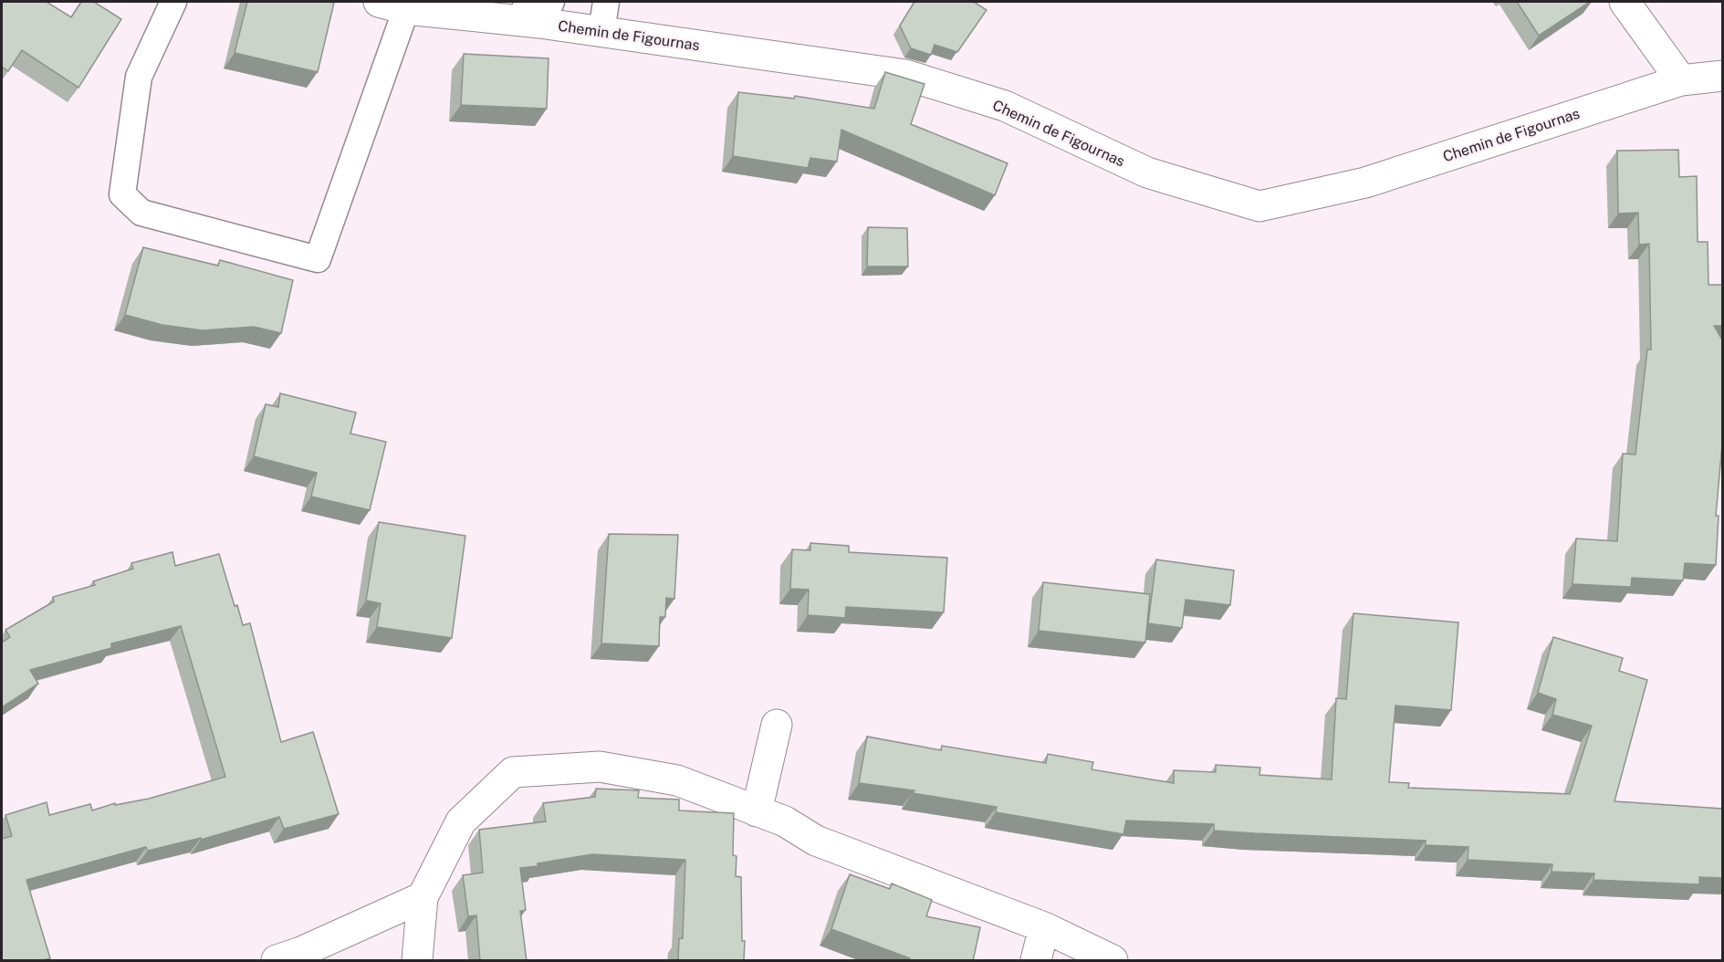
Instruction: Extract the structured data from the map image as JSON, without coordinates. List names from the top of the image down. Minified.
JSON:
{"streets":{"street":["Chemin de Figournas"]}}
